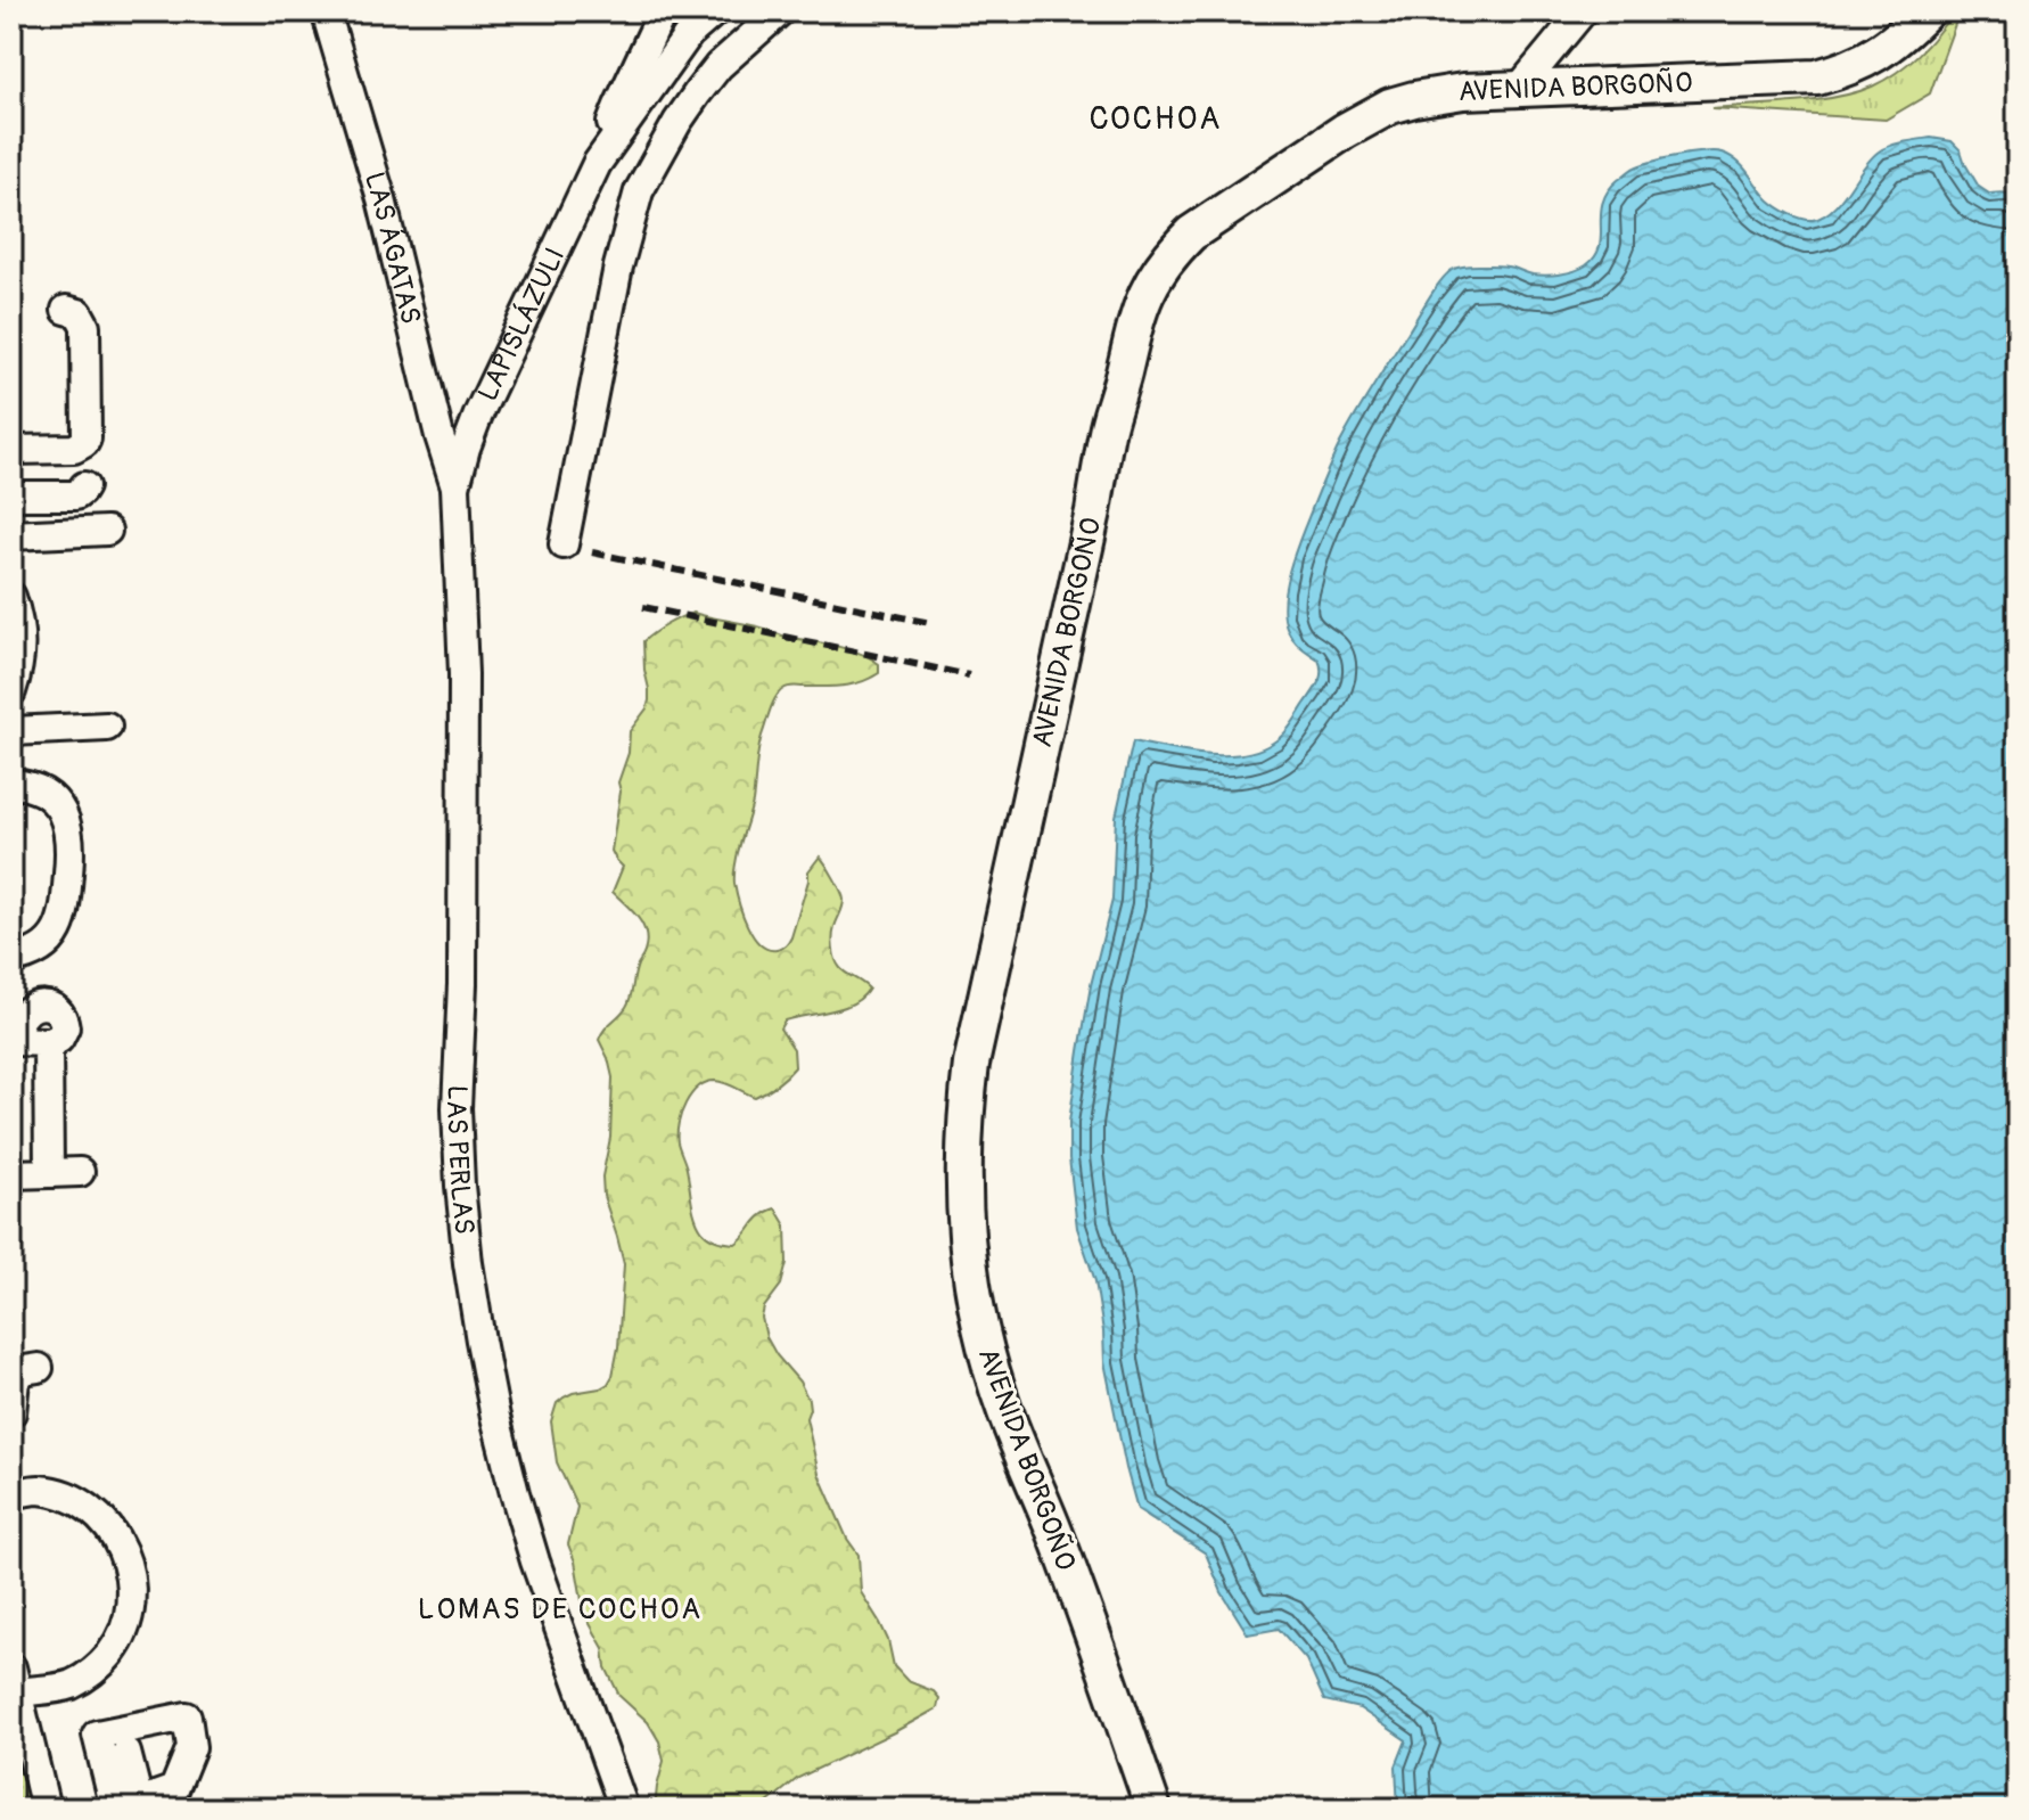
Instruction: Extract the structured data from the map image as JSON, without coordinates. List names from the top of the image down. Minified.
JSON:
{"streets":{"main road":["AVENIDA BORGOÑO"],"street":["LAS ÁGATAS","LAPISLÁZULI","LAS PERLAS"]},"crossings":[["LAS ÁGATAS","LAPISLÁZULI"],["LAS ÁGATAS","LAS PERLAS"],["LAPISLÁZULI","LAS PERLAS"]],"districts":["COCHOA","LOMAS DE COCHOA"]}
